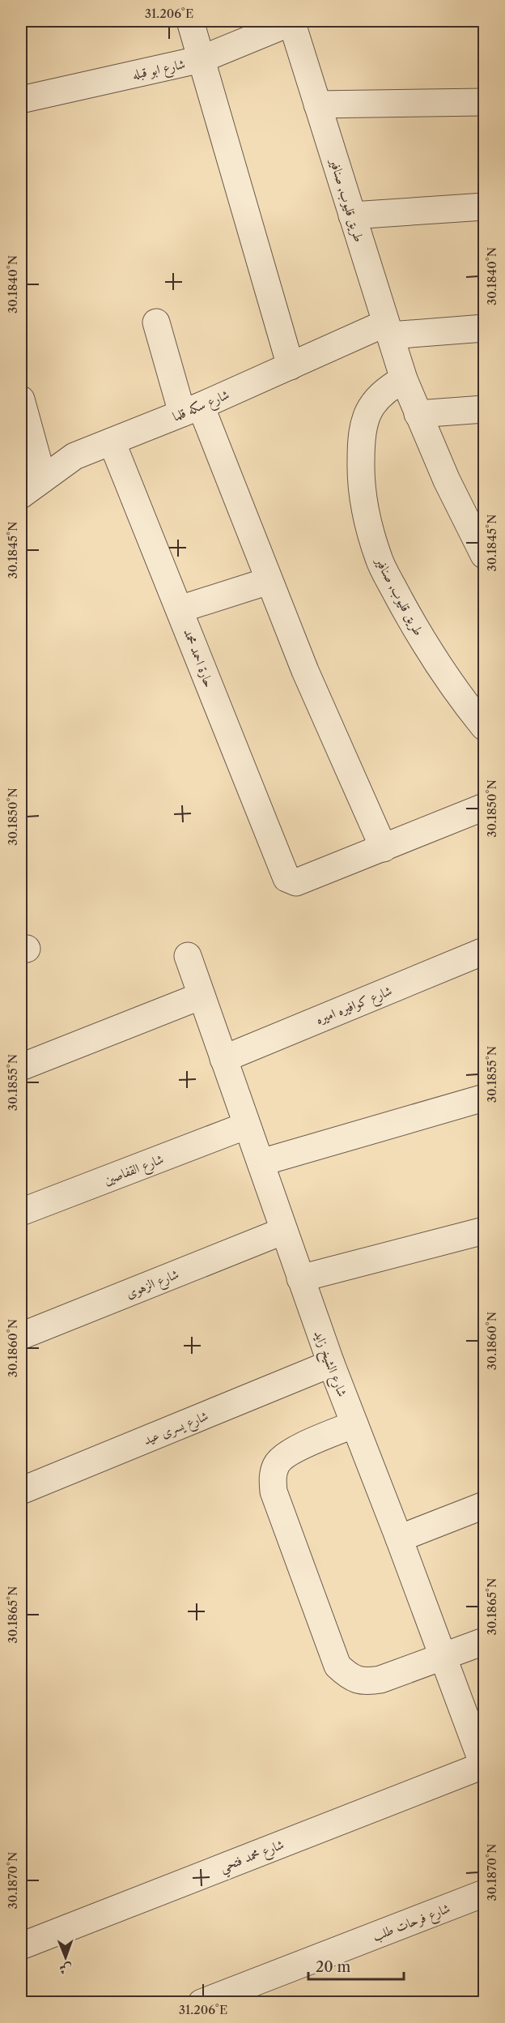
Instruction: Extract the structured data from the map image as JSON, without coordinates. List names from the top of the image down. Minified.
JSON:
{"streets":{"street":["شارع ابو قبله","طريق قليوب, صنافير","شارع سكه قلما","حارة احمد محمد","شارع كوافيره اميره","شارع القفاصين","شارع الزهوى","شارع الشيخ زايد","شارع يسرى عيد","شارع محمد فتحي","شارع فرحات طلب"]},"crossings":[["شارع ابو قبله","طريق قليوب, صنافير"],["طريق قليوب, صنافير","شارع سكه قلما"],["شارع سكه قلما","حارة احمد محمد"],["شارع كوافيره اميره","شارع الشيخ زايد"],["شارع القفاصين","شارع الشيخ زايد"],["شارع الزهوى","شارع الشيخ زايد"],["شارع الشيخ زايد","شارع يسرى عيد"],["شارع الشيخ زايد","شارع محمد فتحي"]],"scale_bar":"20 m","north":"bottom","coordinates":["31.206°E","30.1840°N","30.1845°N","30.1850°N","30.1855°N","30.1860°N","30.1865°N","30.1870°N"]}
